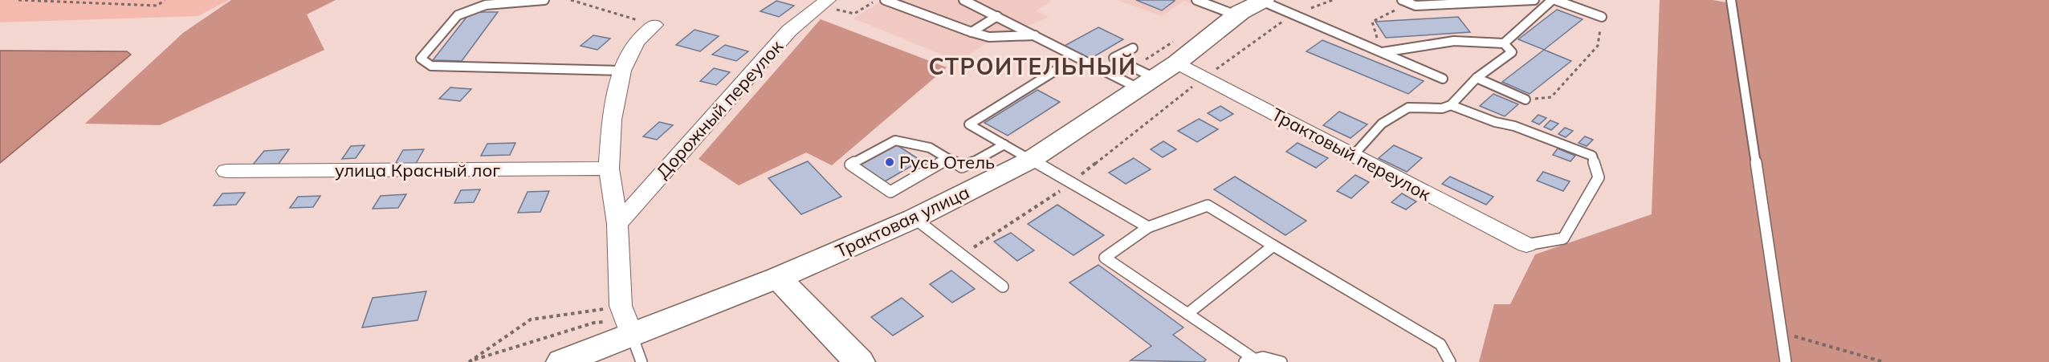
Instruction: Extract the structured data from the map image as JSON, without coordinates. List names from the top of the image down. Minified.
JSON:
{"streets":{"main road":["Трактовая улица"],"street":["Дорожный переулок","Трактовый переулок","улица Красный лог"]},"crossings":[["Трактовый переулок","Трактовая улица"]],"districts":["СТРОИТЕЛЬНЫЙ"],"places":["Русь Отель"]}
